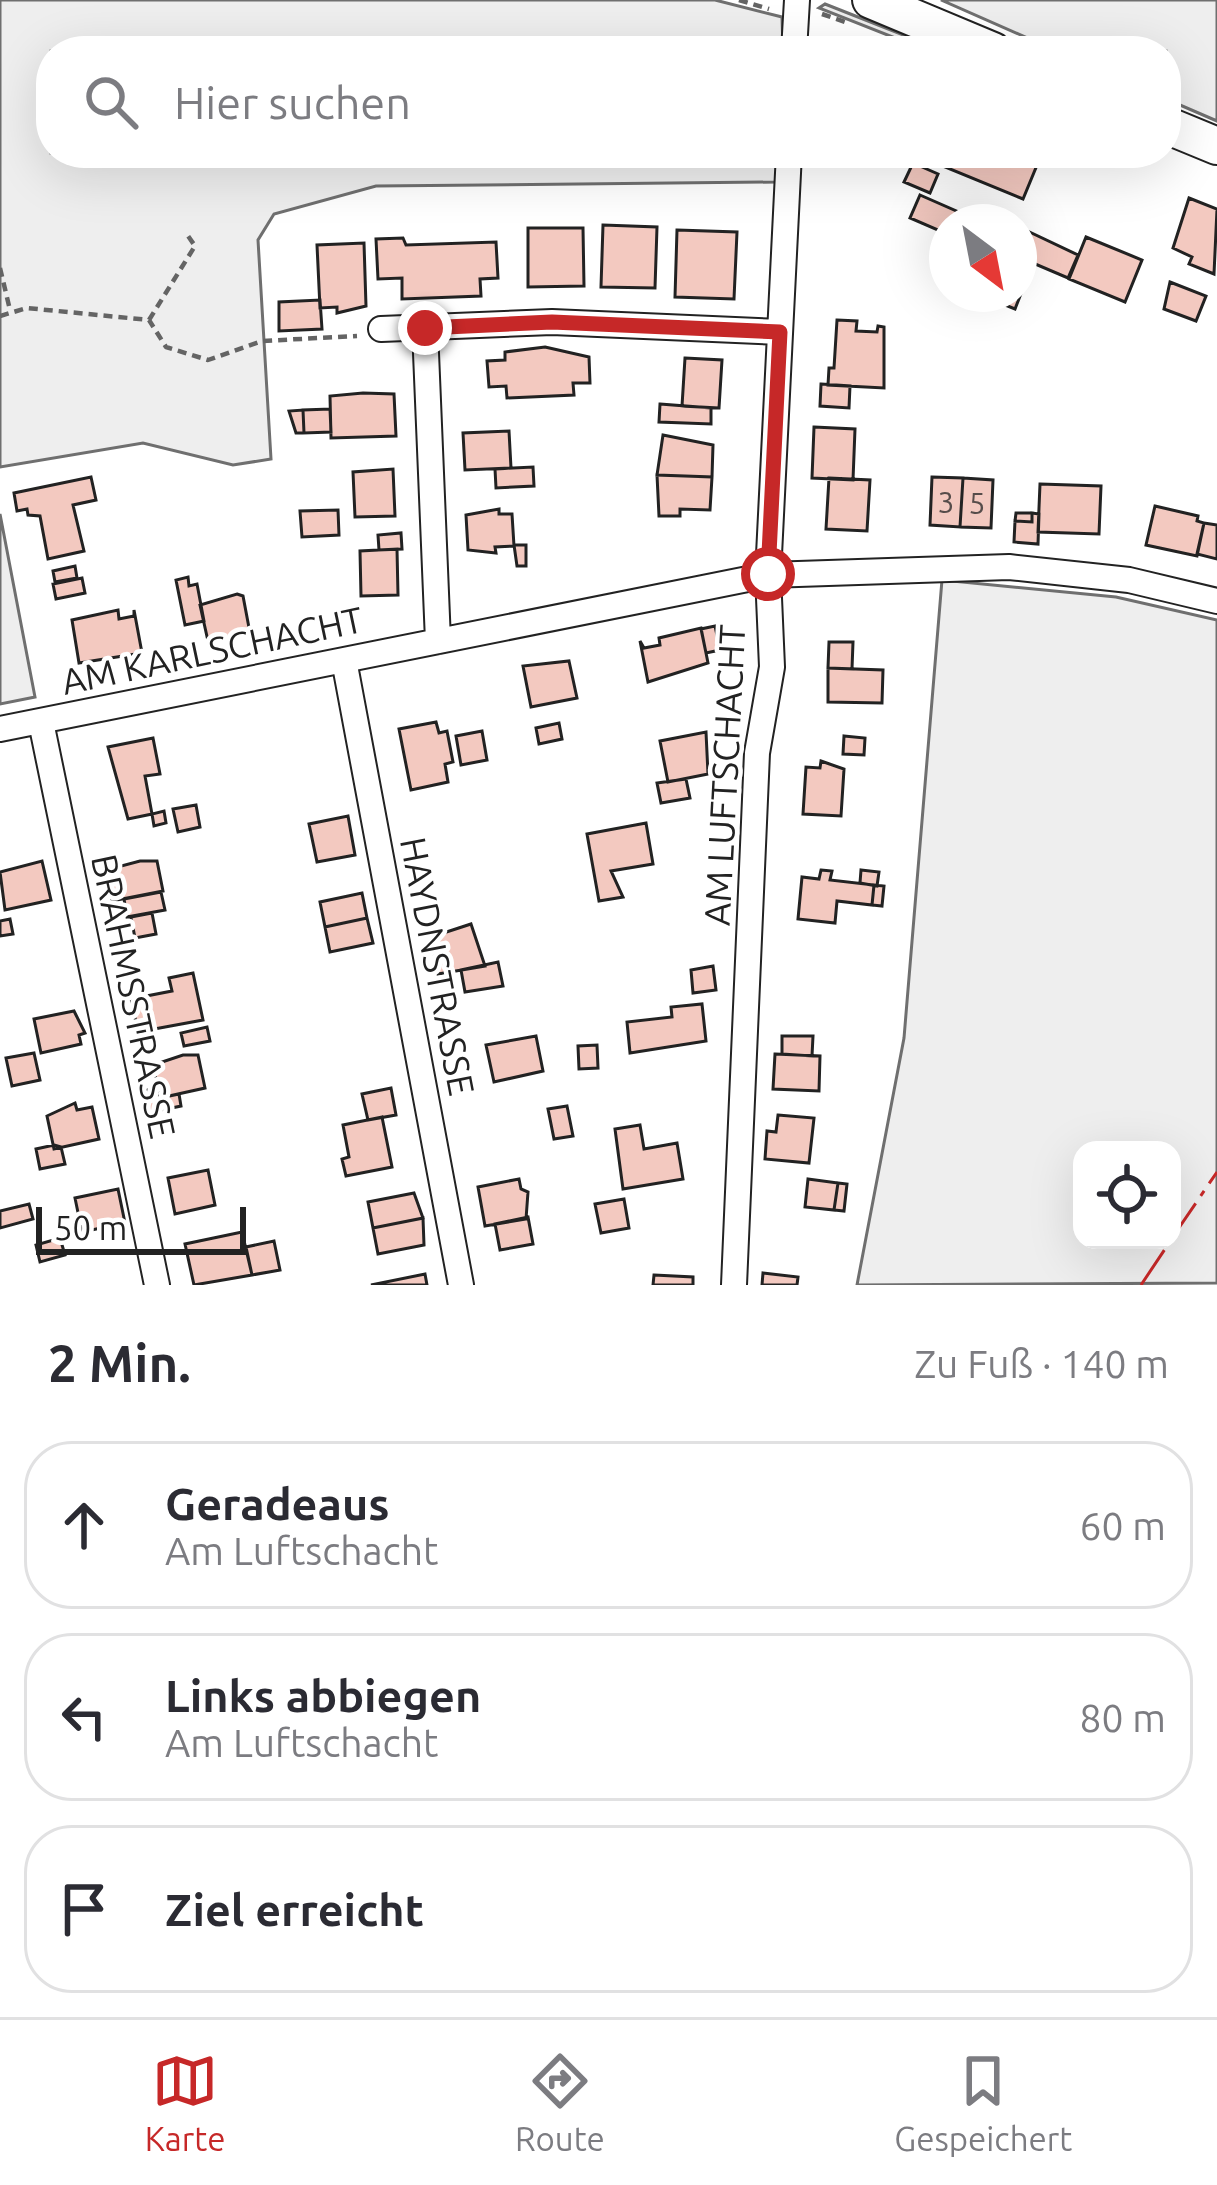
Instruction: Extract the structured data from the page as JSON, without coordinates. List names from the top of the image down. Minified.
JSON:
{"streets":{"street":["AM KARLSCHACHT","AM LUFTSCHACHT","HAYDNSTRASSE","BRAHMSSTRASSE"]},"crossings":[["AM KARLSCHACHT","AM LUFTSCHACHT"],["AM KARLSCHACHT","HAYDNSTRASSE"],["AM KARLSCHACHT","BRAHMSSTRASSE"]],"house_numbers":["3","5"],"scale_bar":"50 m","north":"bottom right","page":{"search":"Hier suchen","scale":"50 m","heading":["2 Min.","Zu Fuß · 140 m"],"list":[["Geradeaus","Am Luftschacht","60 m"],["Links abbiegen","Am Luftschacht","80 m"],"Ziel erreicht"],"nav":["Karte","Route","Gespeichert"]}}
